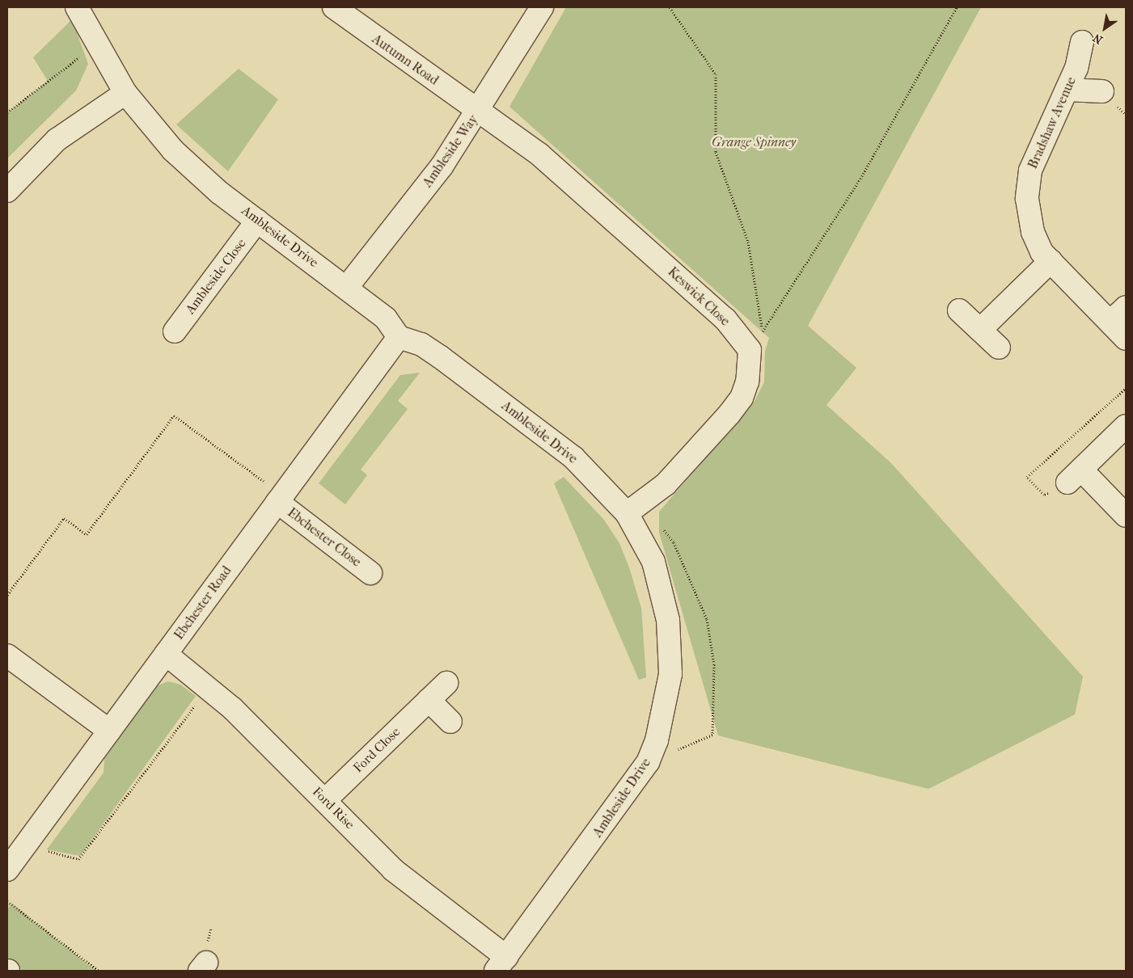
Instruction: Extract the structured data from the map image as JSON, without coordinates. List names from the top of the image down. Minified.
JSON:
{"streets":{"street":["Autumn Road","Bradshaw Avenue","Ambleside Way","Ambleside Drive","Ambleside Close","Keswick Close","Ebchester Close","Ebchester Road","Ford Close","Ford Rise"]},"crossings":[["Autumn Road","Ambleside Way"],["Autumn Road","Keswick Close"],["Ambleside Way","Ambleside Drive"],["Ambleside Drive","Ambleside Close"],["Ambleside Drive","Ebchester Road"],["Ambleside Drive","Ford Rise"],["Ebchester Close","Ebchester Road"],["Ebchester Road","Ford Rise"],["Ford Close","Ford Rise"]],"parks":["Grange Spinney"],"north":"bottom left"}
